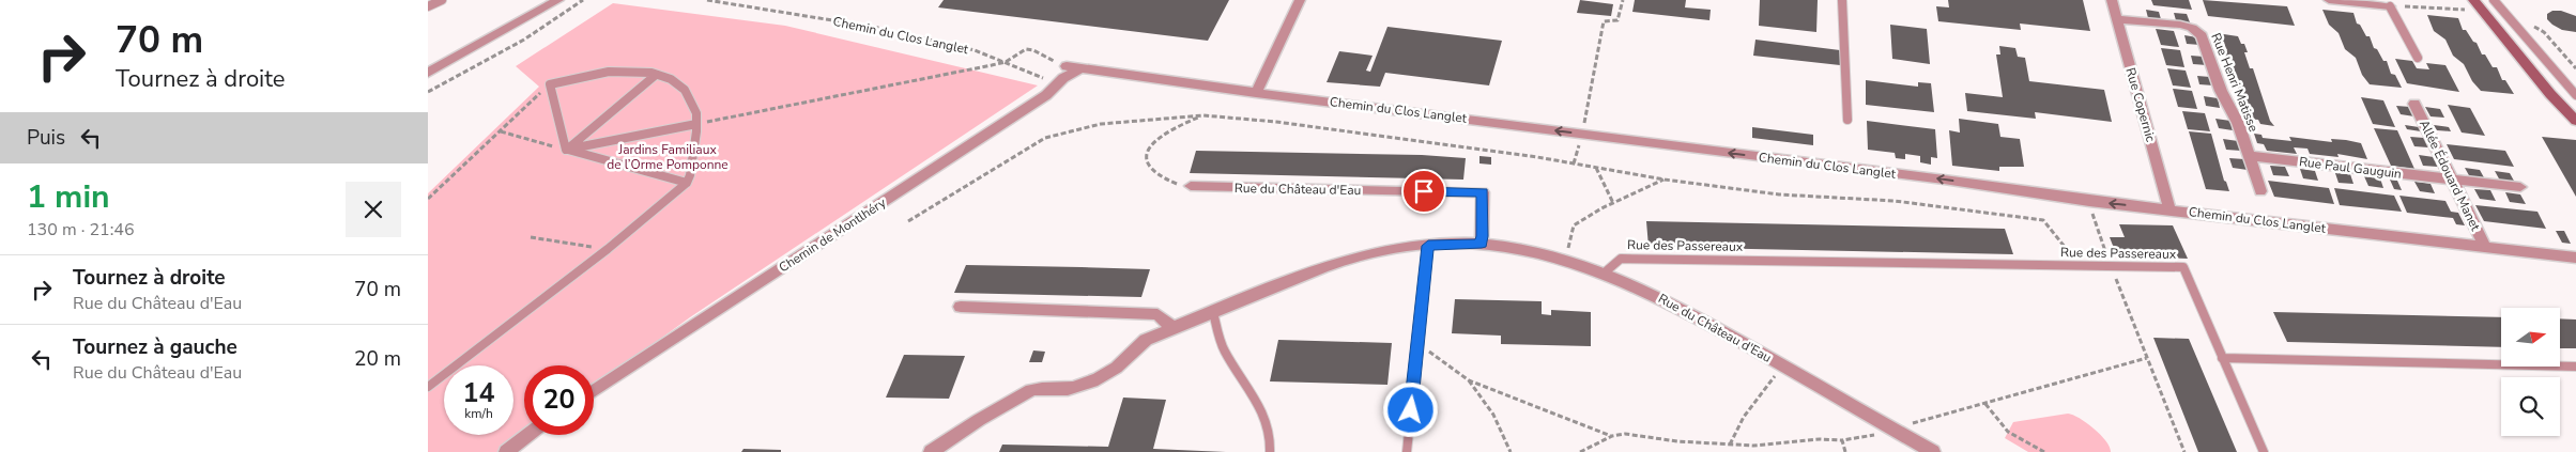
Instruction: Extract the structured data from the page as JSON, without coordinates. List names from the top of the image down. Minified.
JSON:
{"streets":{"street":["Chemin du Clos Langlet","Rue Henri Matisse","Rue Copernic","Rue Paul Gauguin","Allée Édouard Manet","Rue du Château d'Eau","Chemin de Montlhéry"],"lane":["Rue des Passereaux"]},"crossings":[["Chemin du Clos Langlet","Rue Copernic"],["Chemin du Clos Langlet","Allée Édouard Manet"],["Chemin du Clos Langlet","Chemin de Montlhéry"],["Rue Henri Matisse","Rue Copernic"],["Rue Henri Matisse","Rue Paul Gauguin"],["Rue Paul Gauguin","Allée Édouard Manet"],["Rue du Château d'Eau","Rue des Passereaux"]],"parks":["Jardins Familiaux de l’Orme Pomponne"],"north":"right","page":{"turn":["70 m","Tournez à droite"],"then":"Puis","heading":["1 min","130 m · 21:46"],"list":[{"name":"Tournez à droite","note":"Rue du Château d'Eau","value":"70 m"},{"name":"Tournez à gauche","note":"Rue du Château d'Eau","value":"20 m"}],"speed":"14 km/h","limit":"20"}}
